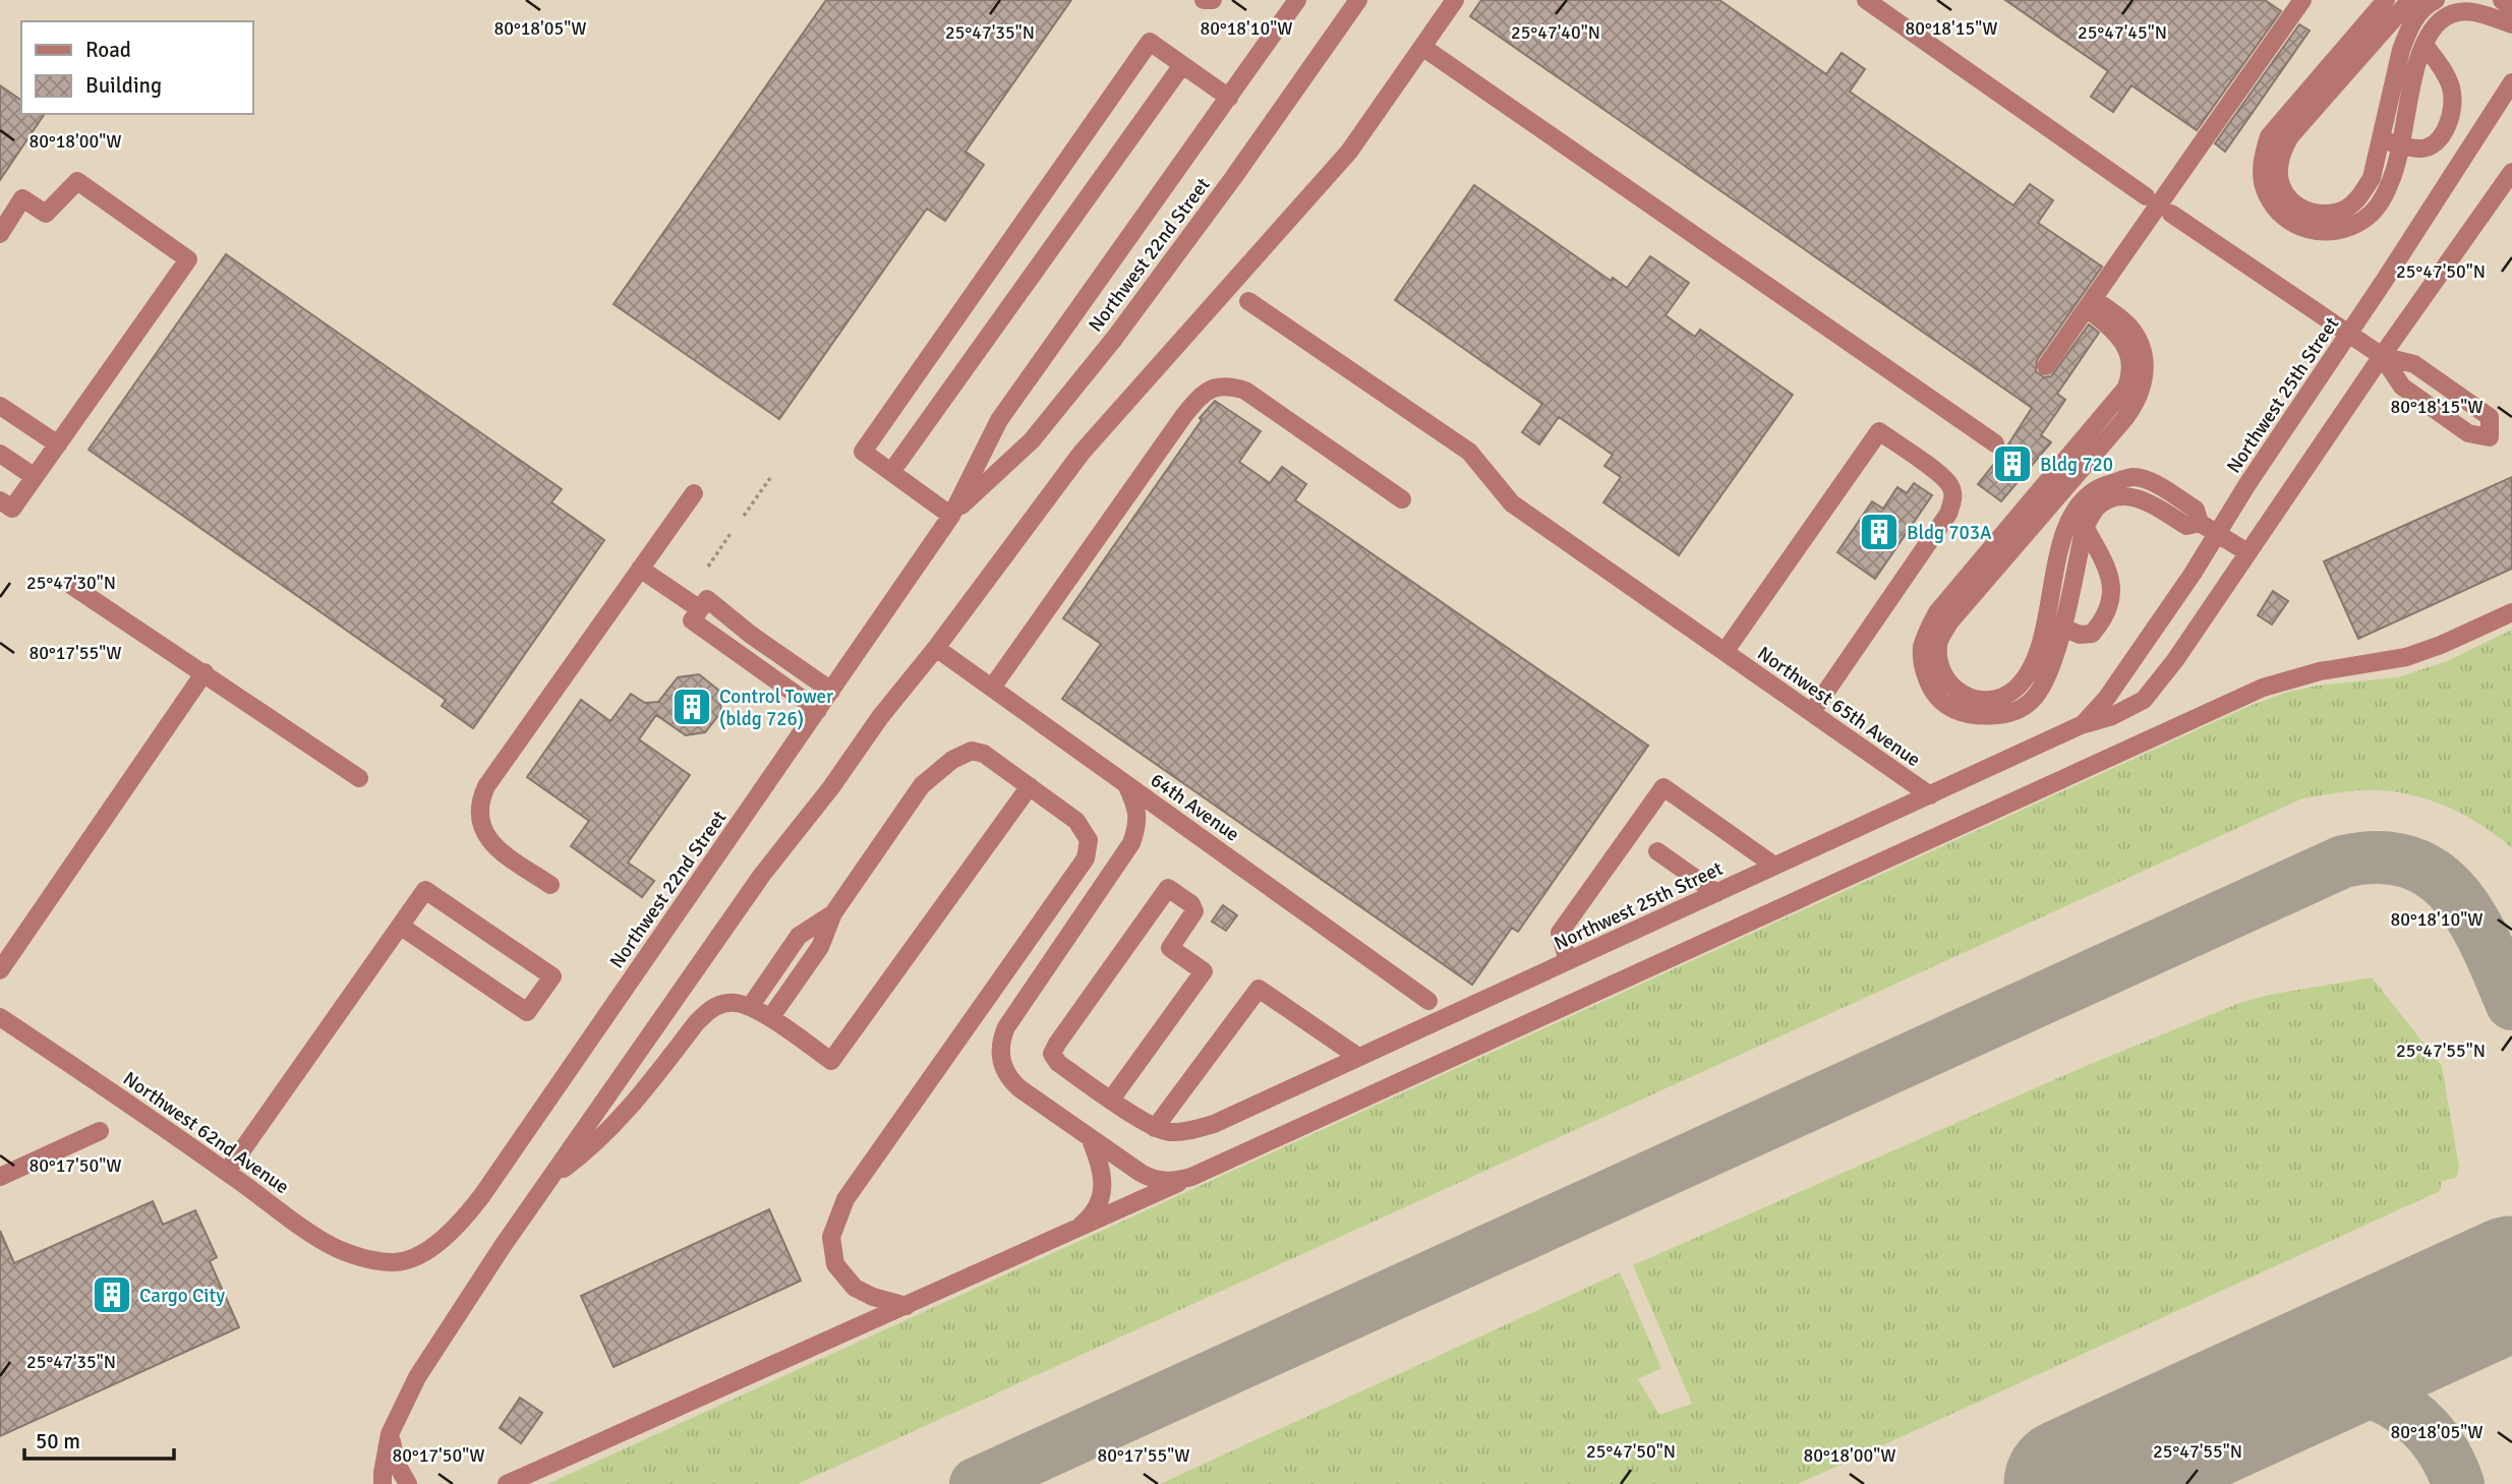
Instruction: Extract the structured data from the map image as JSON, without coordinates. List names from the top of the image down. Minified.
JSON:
{"streets":{"street":["Northwest 22nd Street","Northwest 25th Street","Northwest 65th Avenue","64th Avenue","Northwest 62nd Avenue"]},"crossings":[["Northwest 22nd Street","Northwest 62nd Avenue"],["Northwest 25th Street","Northwest 65th Avenue"]],"places":{"building":["Bldg 720","Bldg 703A","Control Tower (bldg 726)","Cargo City"]},"legend":["Road","Building"],"scale_bar":"50 m","coordinates":["80°18'05\"W","80°18'10\"W","80°18'15\"W","25°47'35\"N","25°47'45\"N","25°47'40\"N","80°18'00\"W","25°47'50\"N","25°47'30\"N","80°17'55\"W","25°47'55\"N","80°17'50\"W"]}
